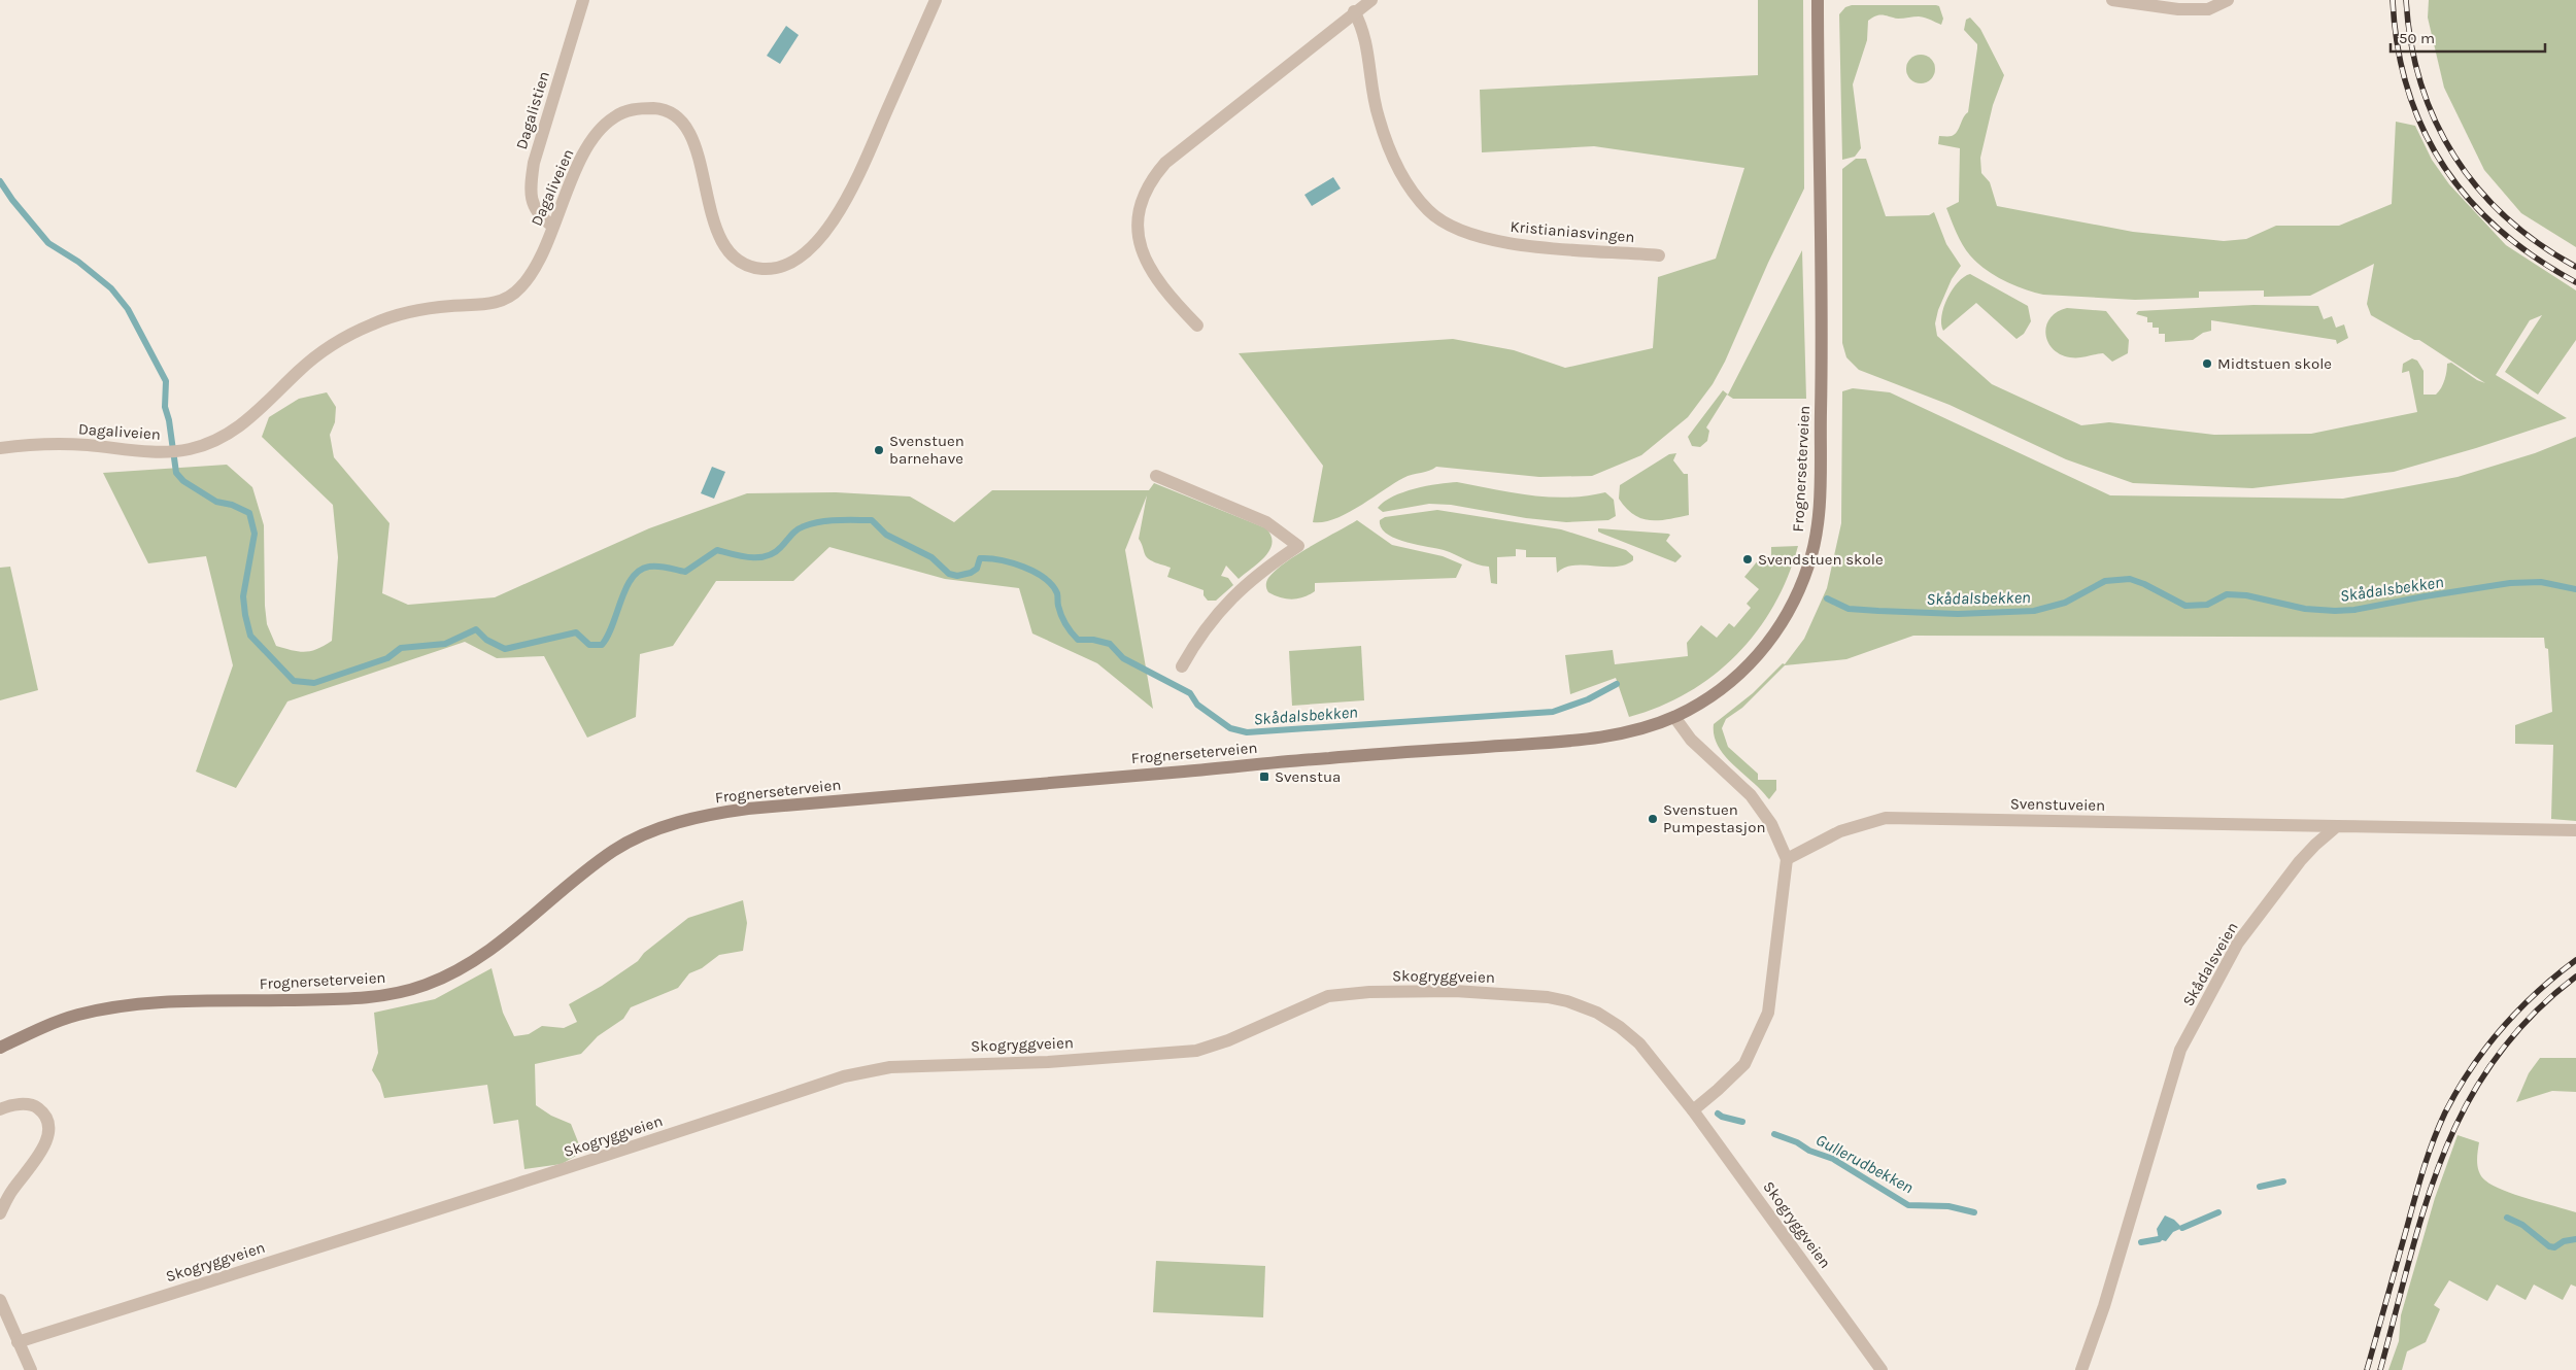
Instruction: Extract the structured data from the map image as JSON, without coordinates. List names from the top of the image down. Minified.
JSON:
{"streets":{"main road":["Frognerseterveien"],"street":["Dagalistien","Dagaliveien","Kristianiasvingen","Svenstuveien","Skådalsveien","Skogryggveien"]},"crossings":[["Dagalistien","Dagaliveien"],["Svenstuveien","Skådalsveien"]],"water":["Skådalsbekken","Gullerudbekken"],"places":{"other":["Midtstuen skole","Svenstuen barnehave","Svendstuen skole","Svenstuen Pumpestasjon"],"transit":["Svenstua"]},"scale_bar":"50 m"}
